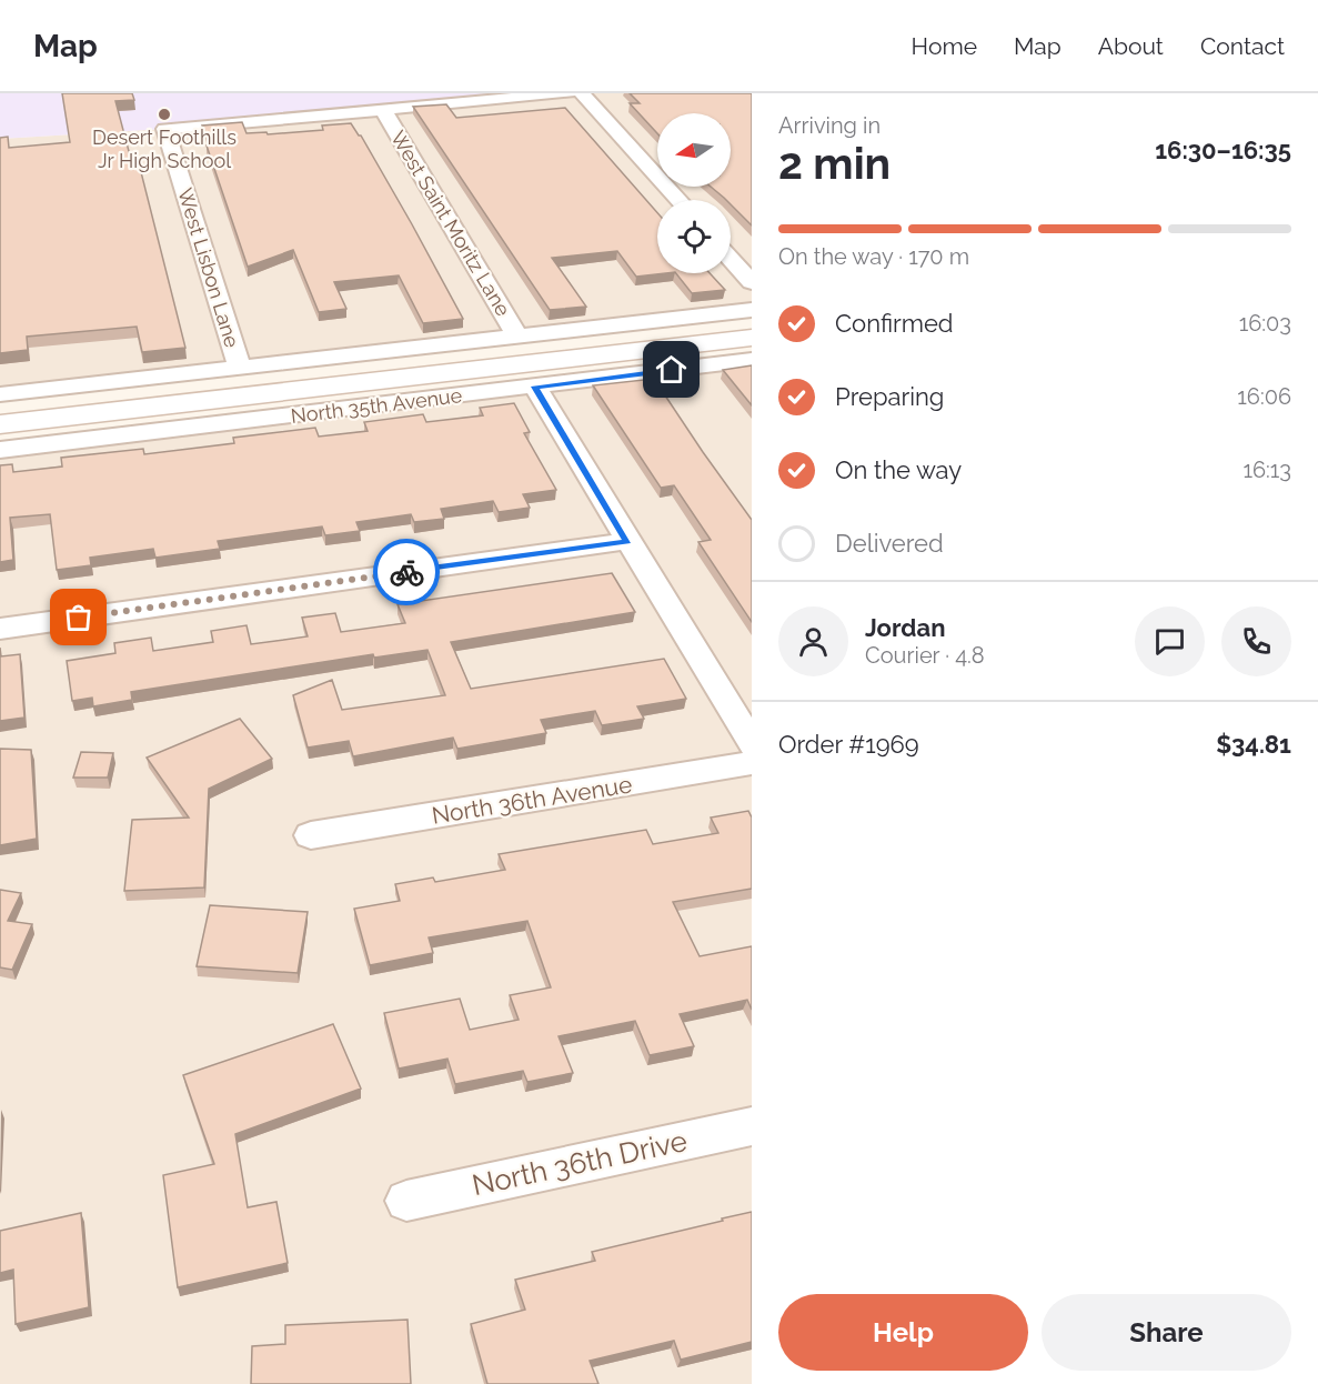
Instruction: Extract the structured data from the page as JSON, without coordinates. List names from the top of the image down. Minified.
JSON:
{"streets":{"main road":["North 35th Avenue"],"street":["West Saint Moritz Lane","West Lisbon Lane","North 36th Avenue","North 36th Drive"]},"crossings":[["West Saint Moritz Lane","West Lisbon Lane"]],"places":["Desert Foothills Jr High School"],"north":"left","page":{"header":"Map","nav":["Home","Map","About","Contact"],"heading":["2 min","Arriving in","16:30–16:35"],"panel":["Jordan","Courier · 4.8","Order #1969","$34.81"],"bar":"On the way · 170 m","list":[["Confirmed","16:03"],["Preparing","16:06"],["On the way","16:13"],"Delivered"],"buttons":["Help","Share"]}}
